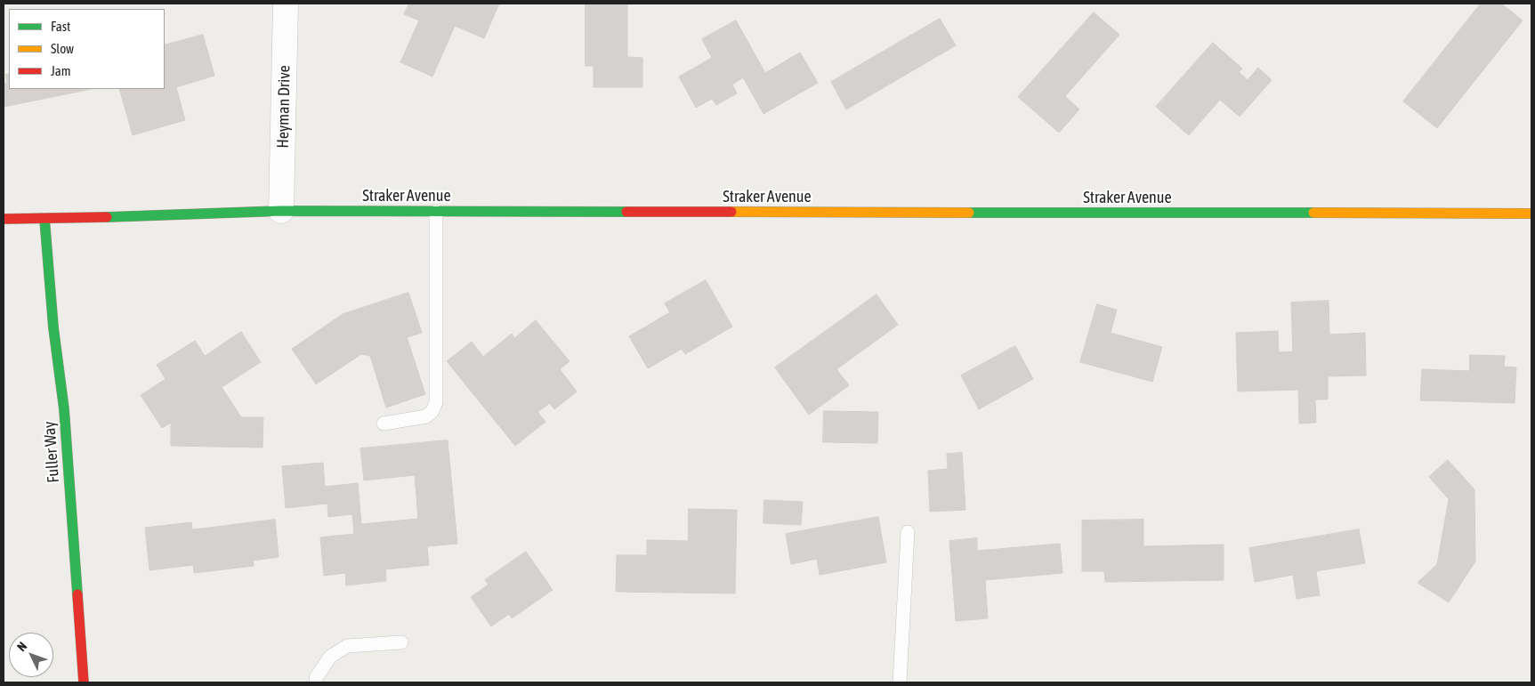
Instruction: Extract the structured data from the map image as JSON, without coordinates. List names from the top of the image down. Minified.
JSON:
{"streets":{"street":["Heyman Drive","Straker Avenue","Fuller Way"]},"crossings":[["Heyman Drive","Straker Avenue"],["Straker Avenue","Fuller Way"]],"legend":["Fast","Slow","Jam"],"north":"top left"}
